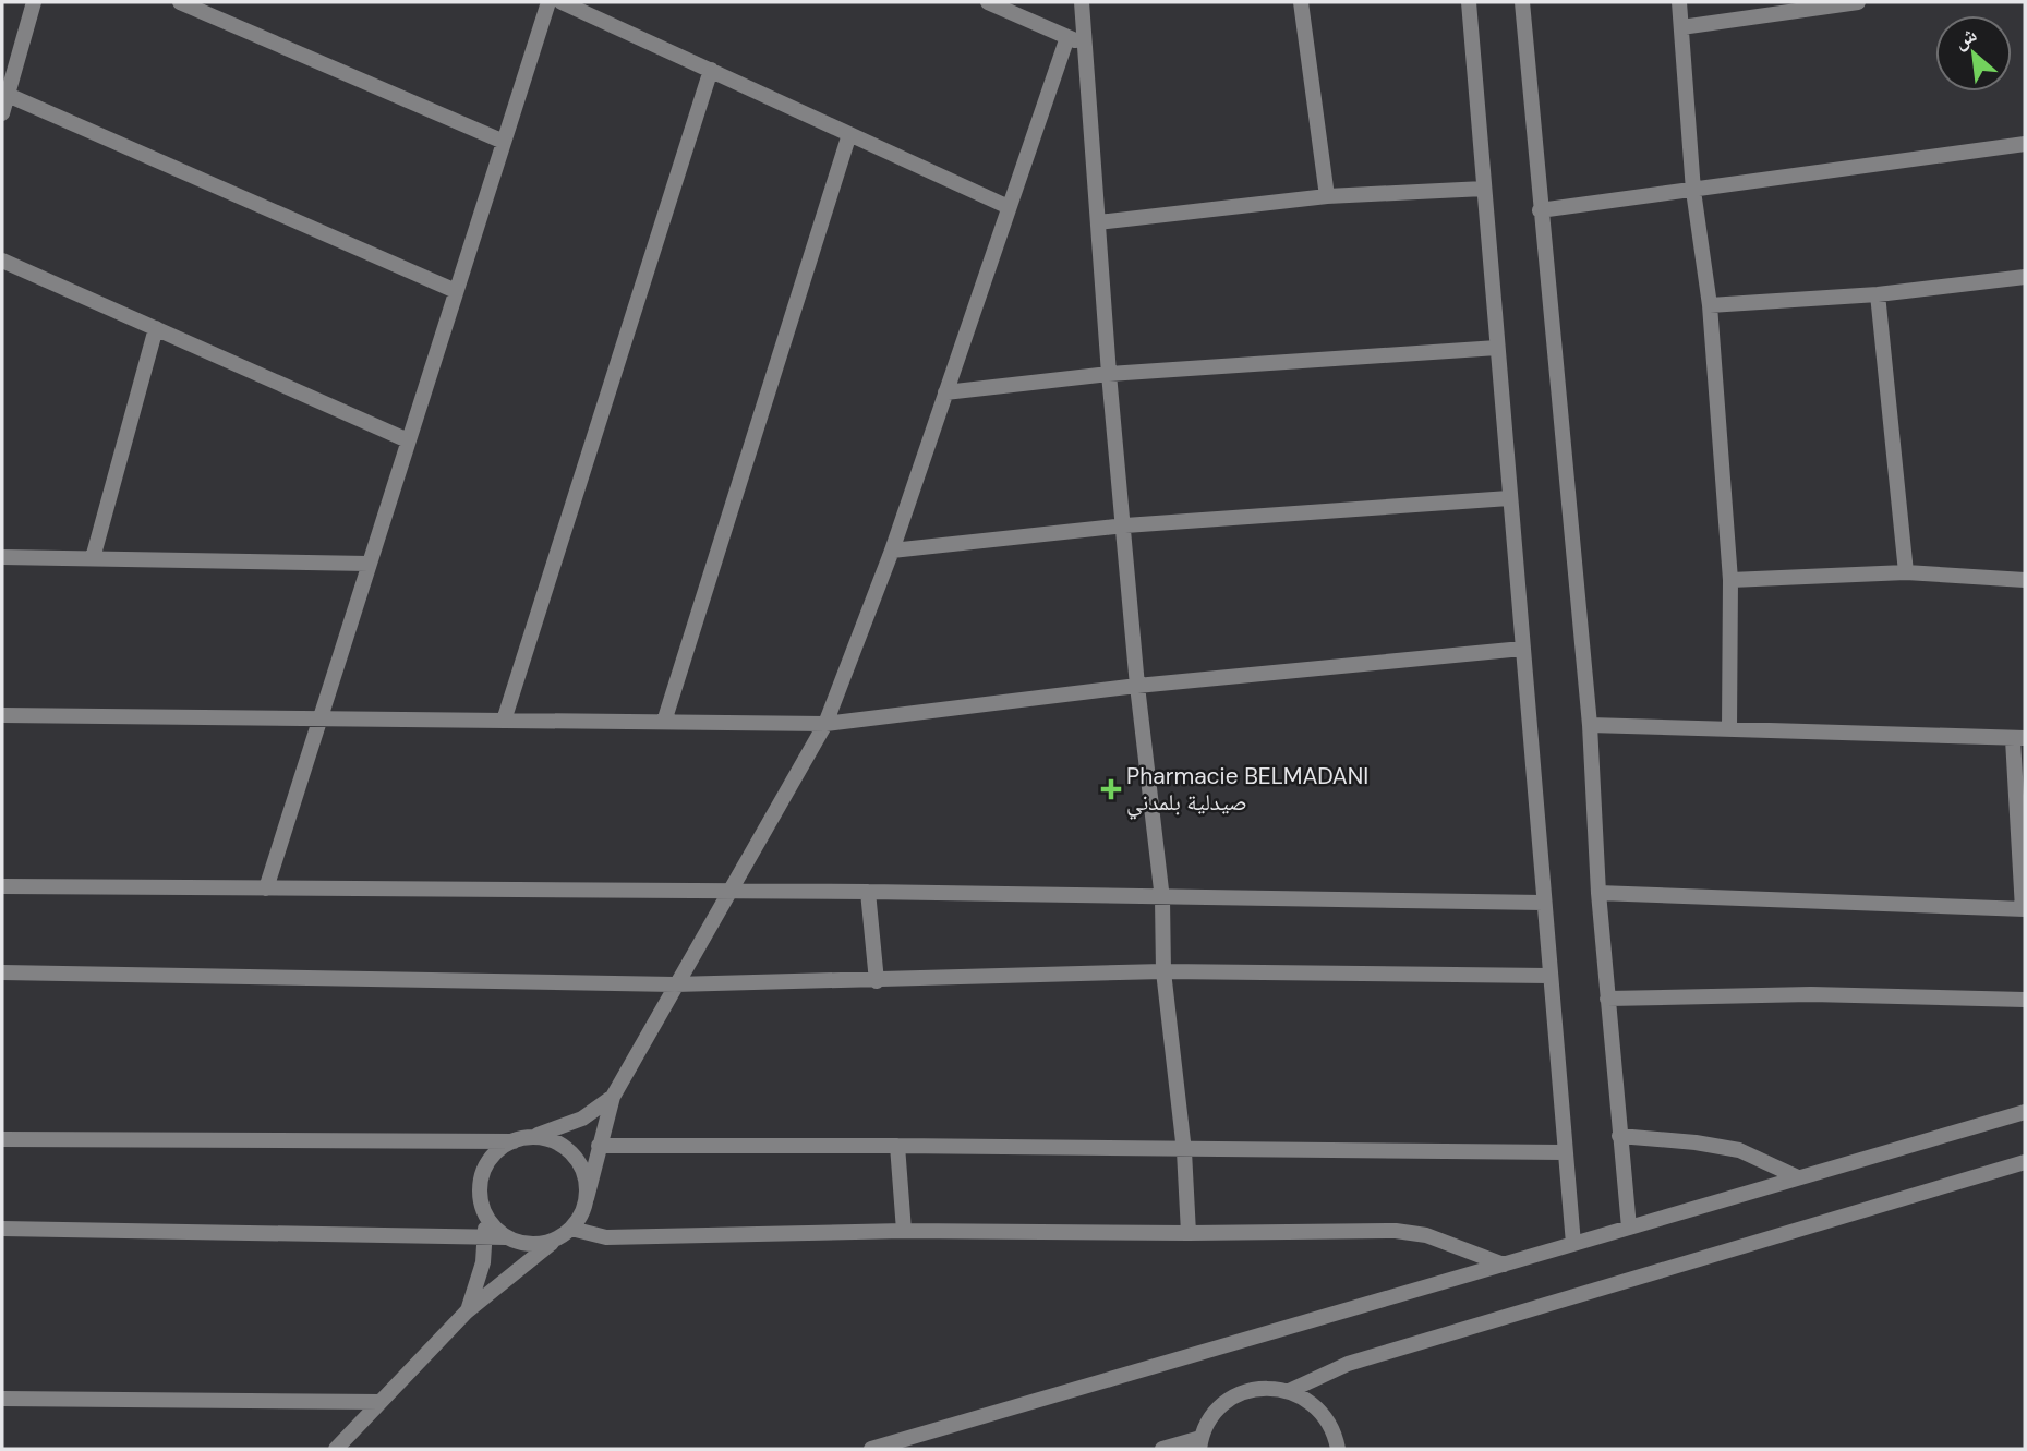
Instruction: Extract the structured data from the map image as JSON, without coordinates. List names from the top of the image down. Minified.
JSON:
{"places":{"health":["Pharmacie BELMADANI صيدلية بلمدني"]},"north":"top left"}
